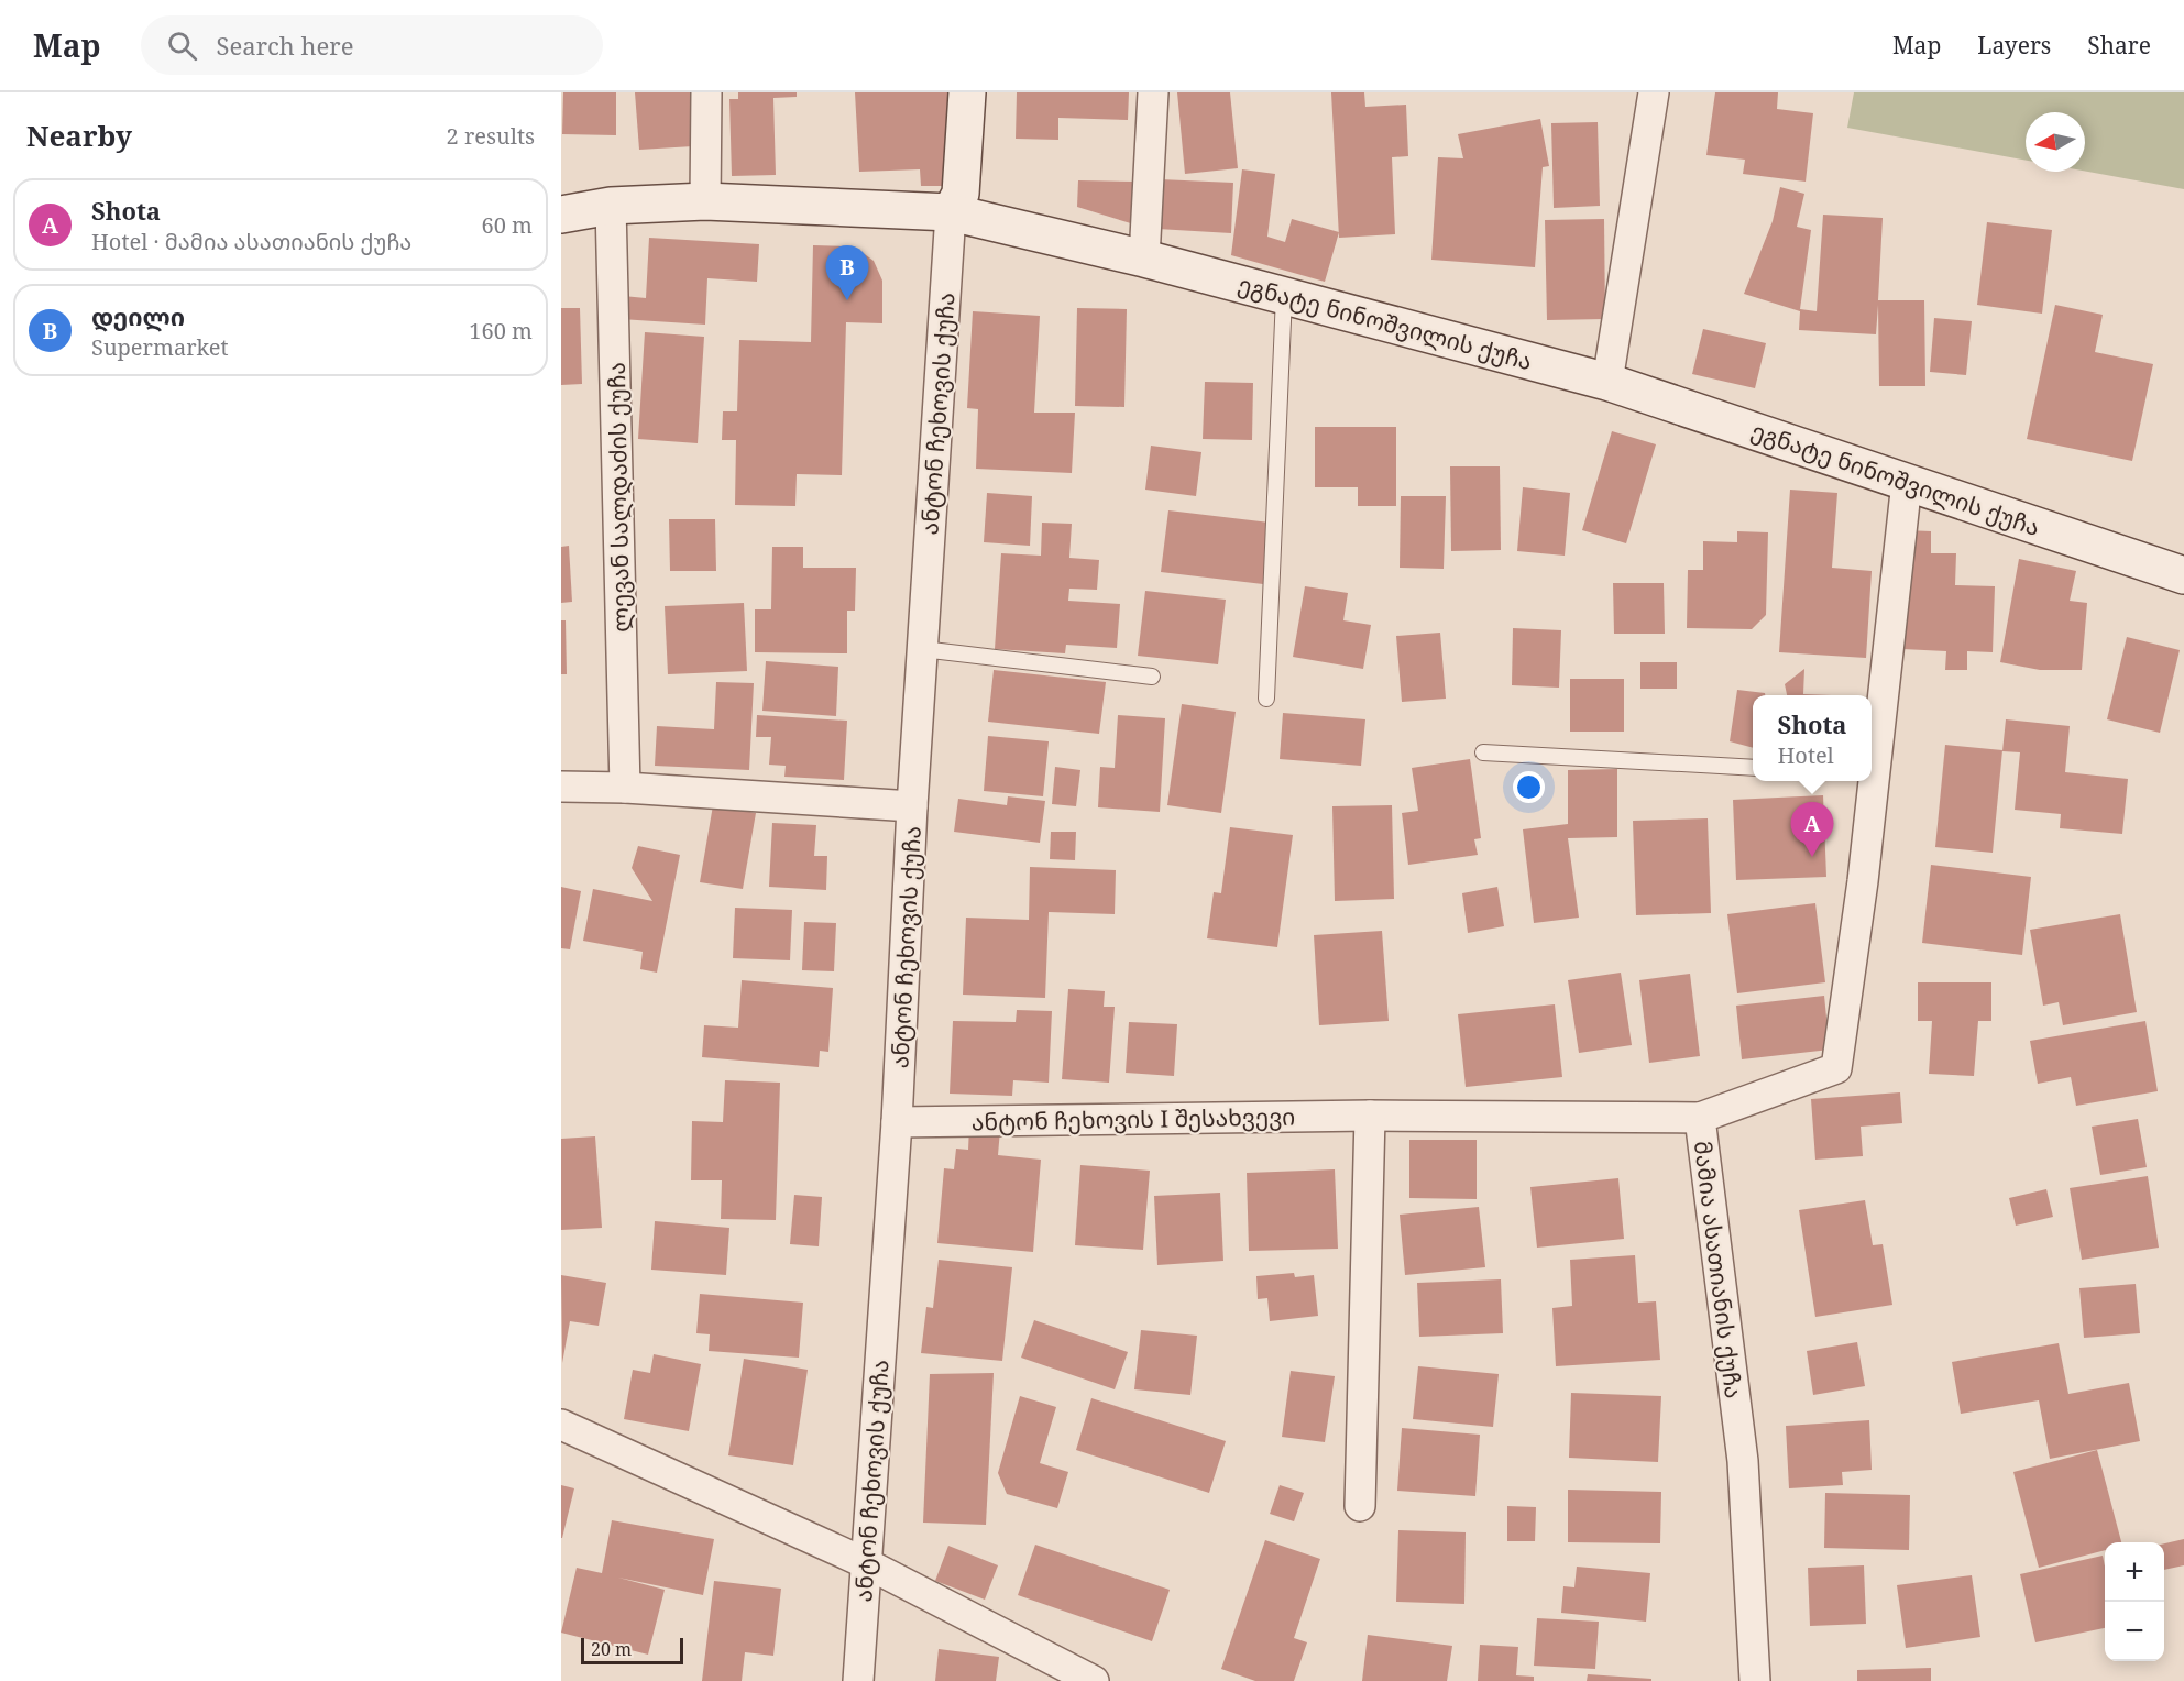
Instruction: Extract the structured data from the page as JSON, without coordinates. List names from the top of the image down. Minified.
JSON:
{"streets":{"main road":["ეგნატე ნინოშვილის ქუჩა"],"street":["ანტონ ჩეხოვის ქუჩა","ლევან სალდაძის ქუჩა","ანტონ ჩეხოვის I შესახვევი","მამია ასათიანის ქუჩა"]},"crossings":[["ეგნატე ნინოშვილის ქუჩა","ანტონ ჩეხოვის ქუჩა"],["ეგნატე ნინოშვილის ქუჩა","ლევან სალდაძის ქუჩა"],["ეგნატე ნინოშვილის ქუჩა","მამია ასათიანის ქუჩა"],["ანტონ ჩეხოვის ქუჩა","ანტონ ჩეხოვის I შესახვევი"],["ანტონ ჩეხოვის I შესახვევი","მამია ასათიანის ქუჩა"]],"scale_bar":"20 m","north":"left","page":{"header":"Map","search":"Search here","nav":["Map","Layers","Share"],"heading":["Nearby","2 results"],"list":[{"mark":"A","name":"Shota","note":"Hotel · მამია ასათიანის ქუჩა","value":"60 m"},{"mark":"B","name":"დეილი","note":"Supermarket","value":"160 m"}],"pins":["B","A"],"popup":["Shota","Hotel"],"map_buttons":["+","−"],"scale":"20 m"}}
